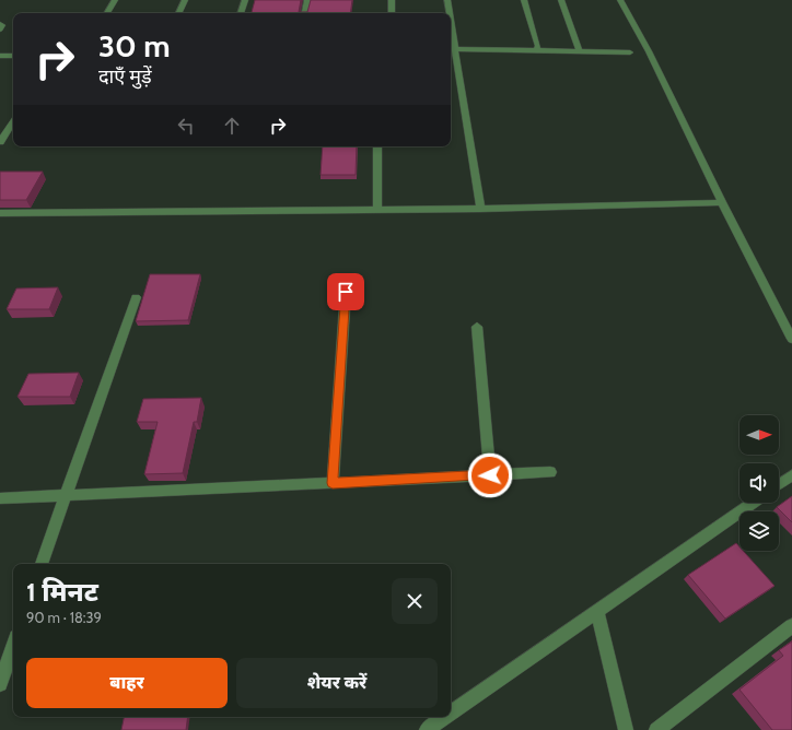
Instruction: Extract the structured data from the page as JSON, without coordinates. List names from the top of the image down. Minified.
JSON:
{"north":"right","page":{"turn":["30 m","दाएँ मुड़ें"],"heading":["1 मिनट","90 m · 18:39"],"buttons":["बाहर","शेयर करें"]}}
